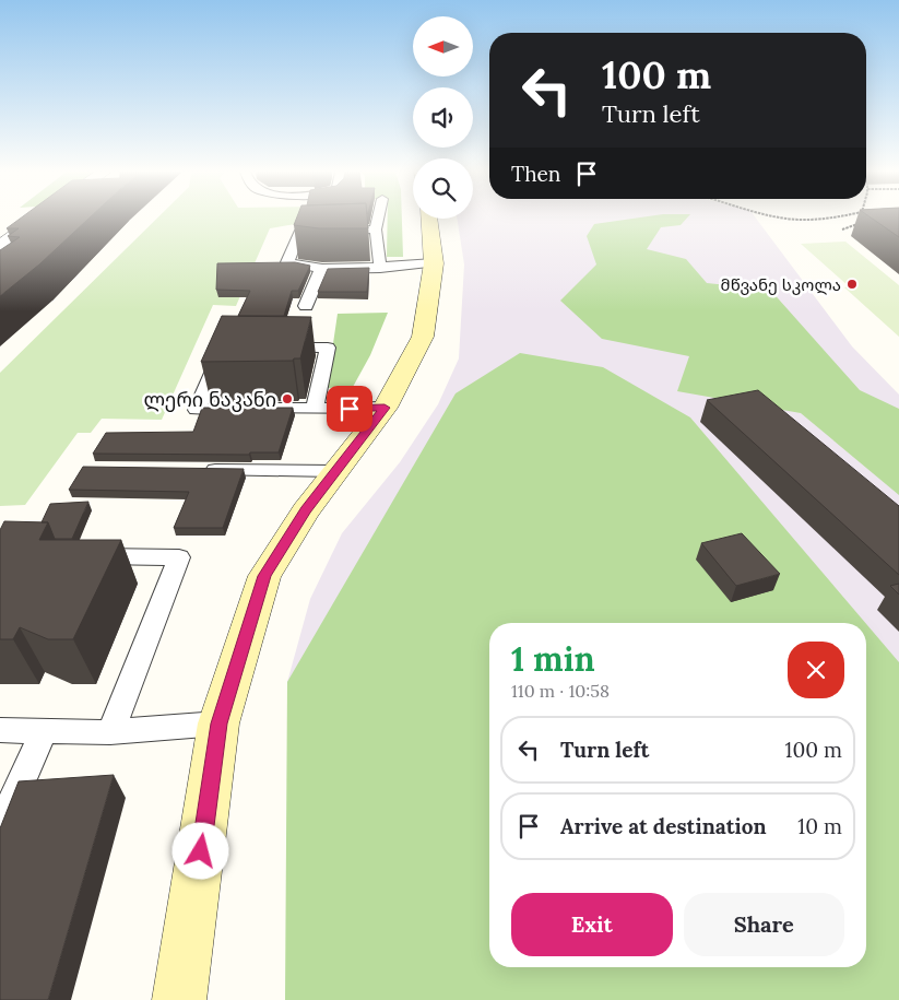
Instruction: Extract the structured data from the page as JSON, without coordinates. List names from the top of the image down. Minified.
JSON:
{"places":["მწვანე სკოლა","ლერი ნაკანი"],"north":"left","page":{"turn":["100 m","Turn left"],"then":"Then","heading":["1 min","110 m · 10:58"],"list":[{"name":"Turn left","value":"100 m"},{"name":"Arrive at destination","value":"10 m"}],"buttons":["Exit","Share"]}}
